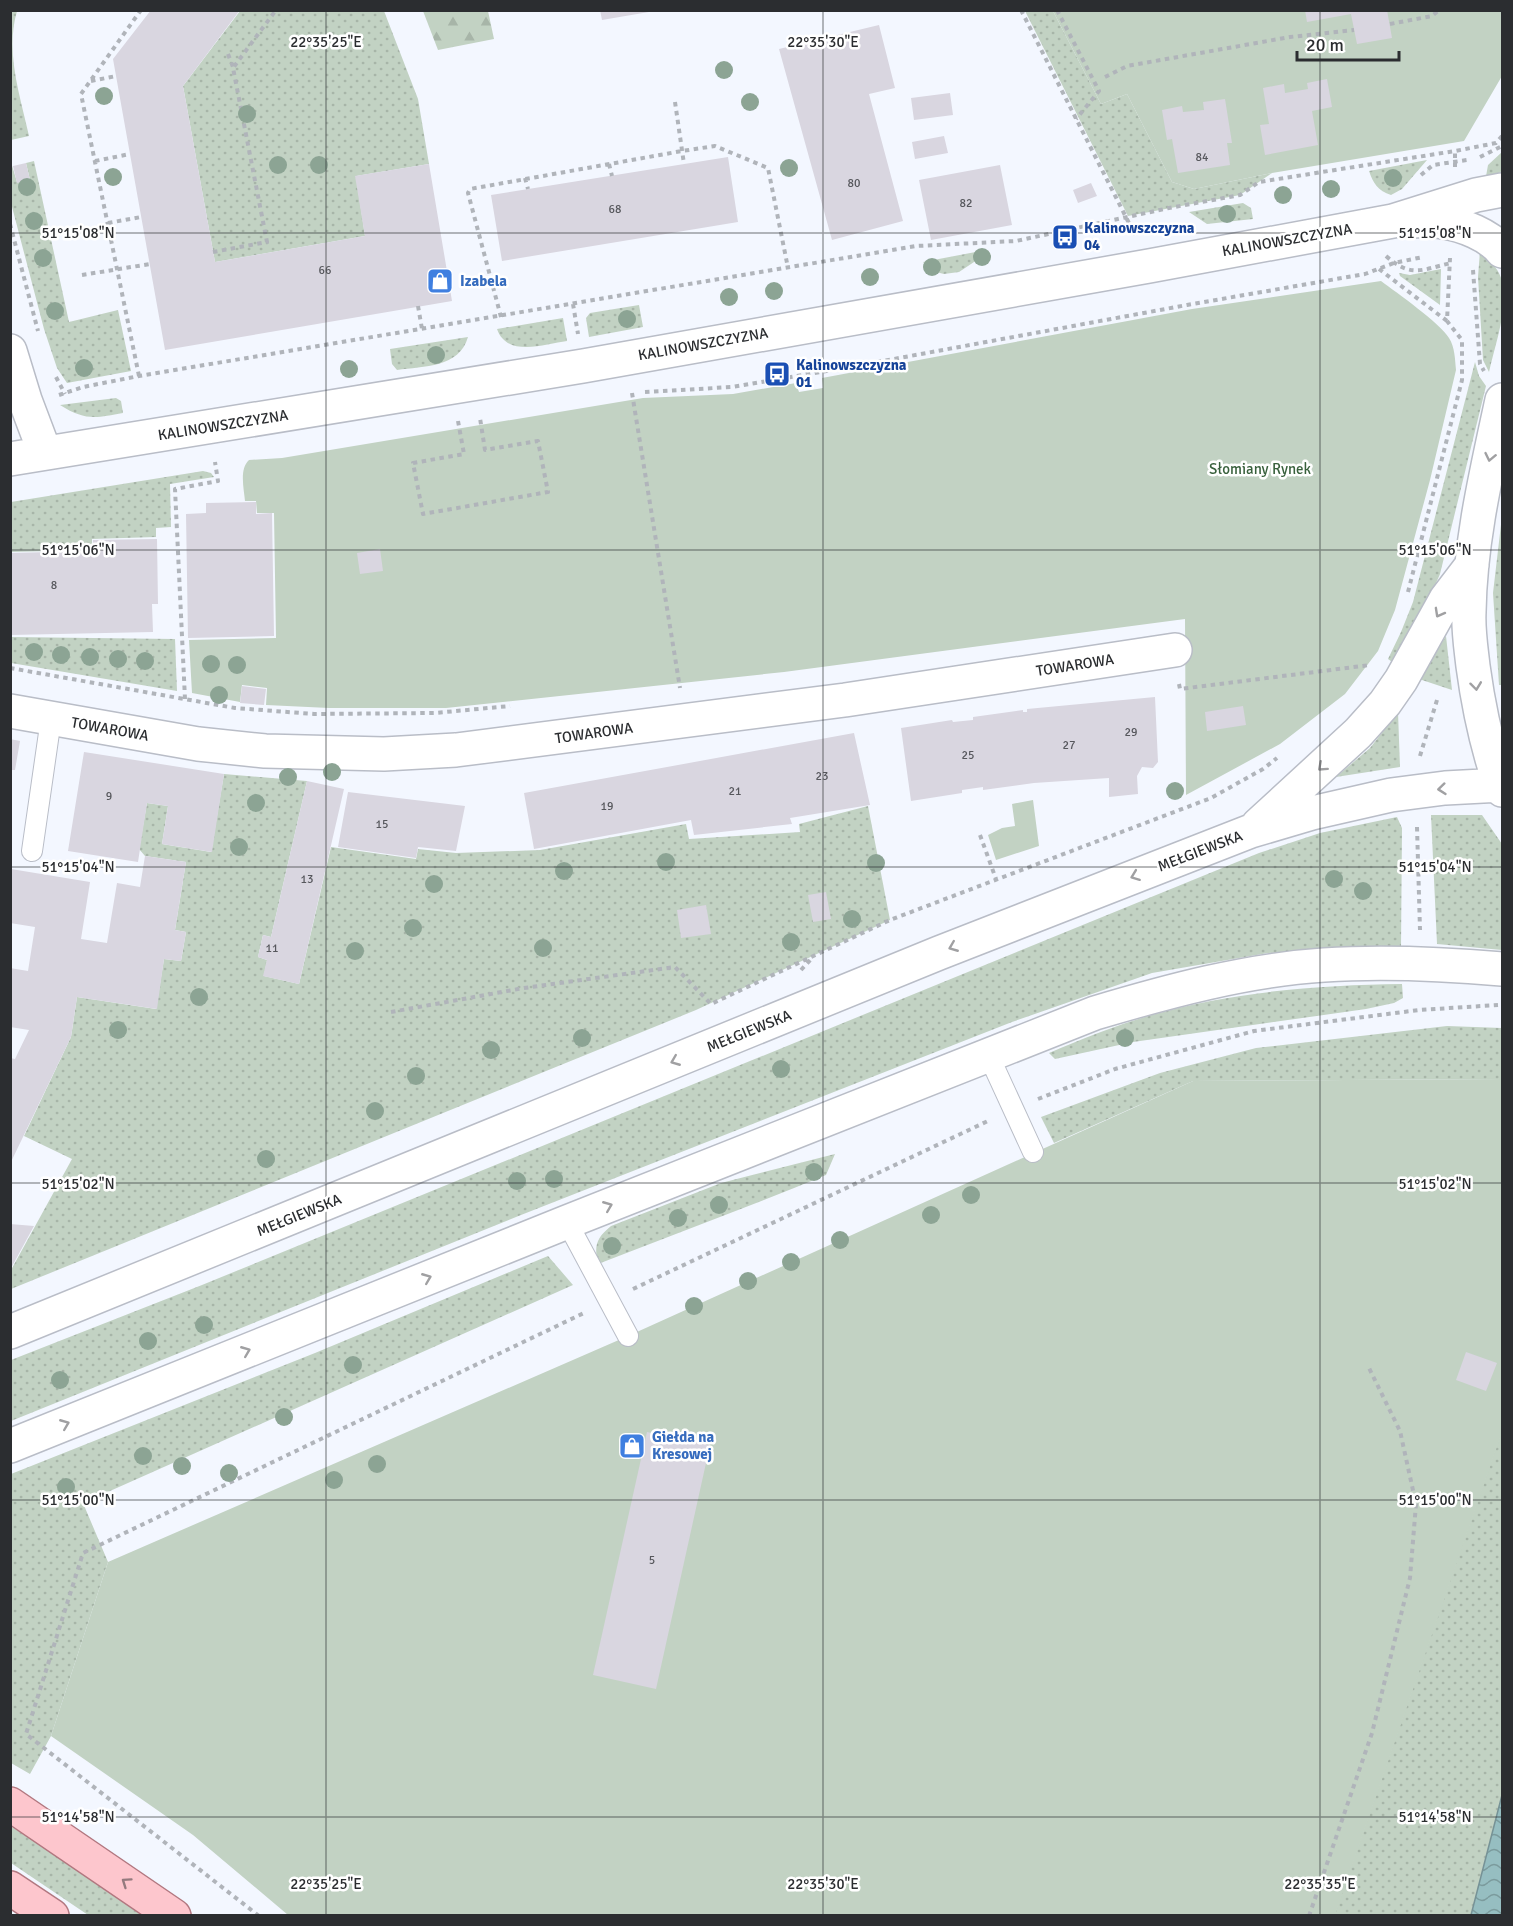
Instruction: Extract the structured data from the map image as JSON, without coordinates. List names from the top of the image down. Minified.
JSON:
{"streets":{"main road":["KALINOWSZCZYZNA","TOWAROWA","MEŁGIEWSKA"]},"parks":["Słomiany Rynek"],"places":{"bus stop":["Kalinowszczyzna 04","Kalinowszczyzna 01"],"shop":["Izabela","Giełda na Kresowej"]},"house_numbers":["84","80","82","68","66","8","29","27","25","23","21","9","19","15","13","11","5"],"scale_bar":"20 m","coordinates":["22°35'25\"E","22°35'30\"E","51°15'08\"N","51°15'06\"N","51°15'04\"N","51°15'02\"N","51°15'00\"N","51°14'58\"N","22°35'35\"E"]}
